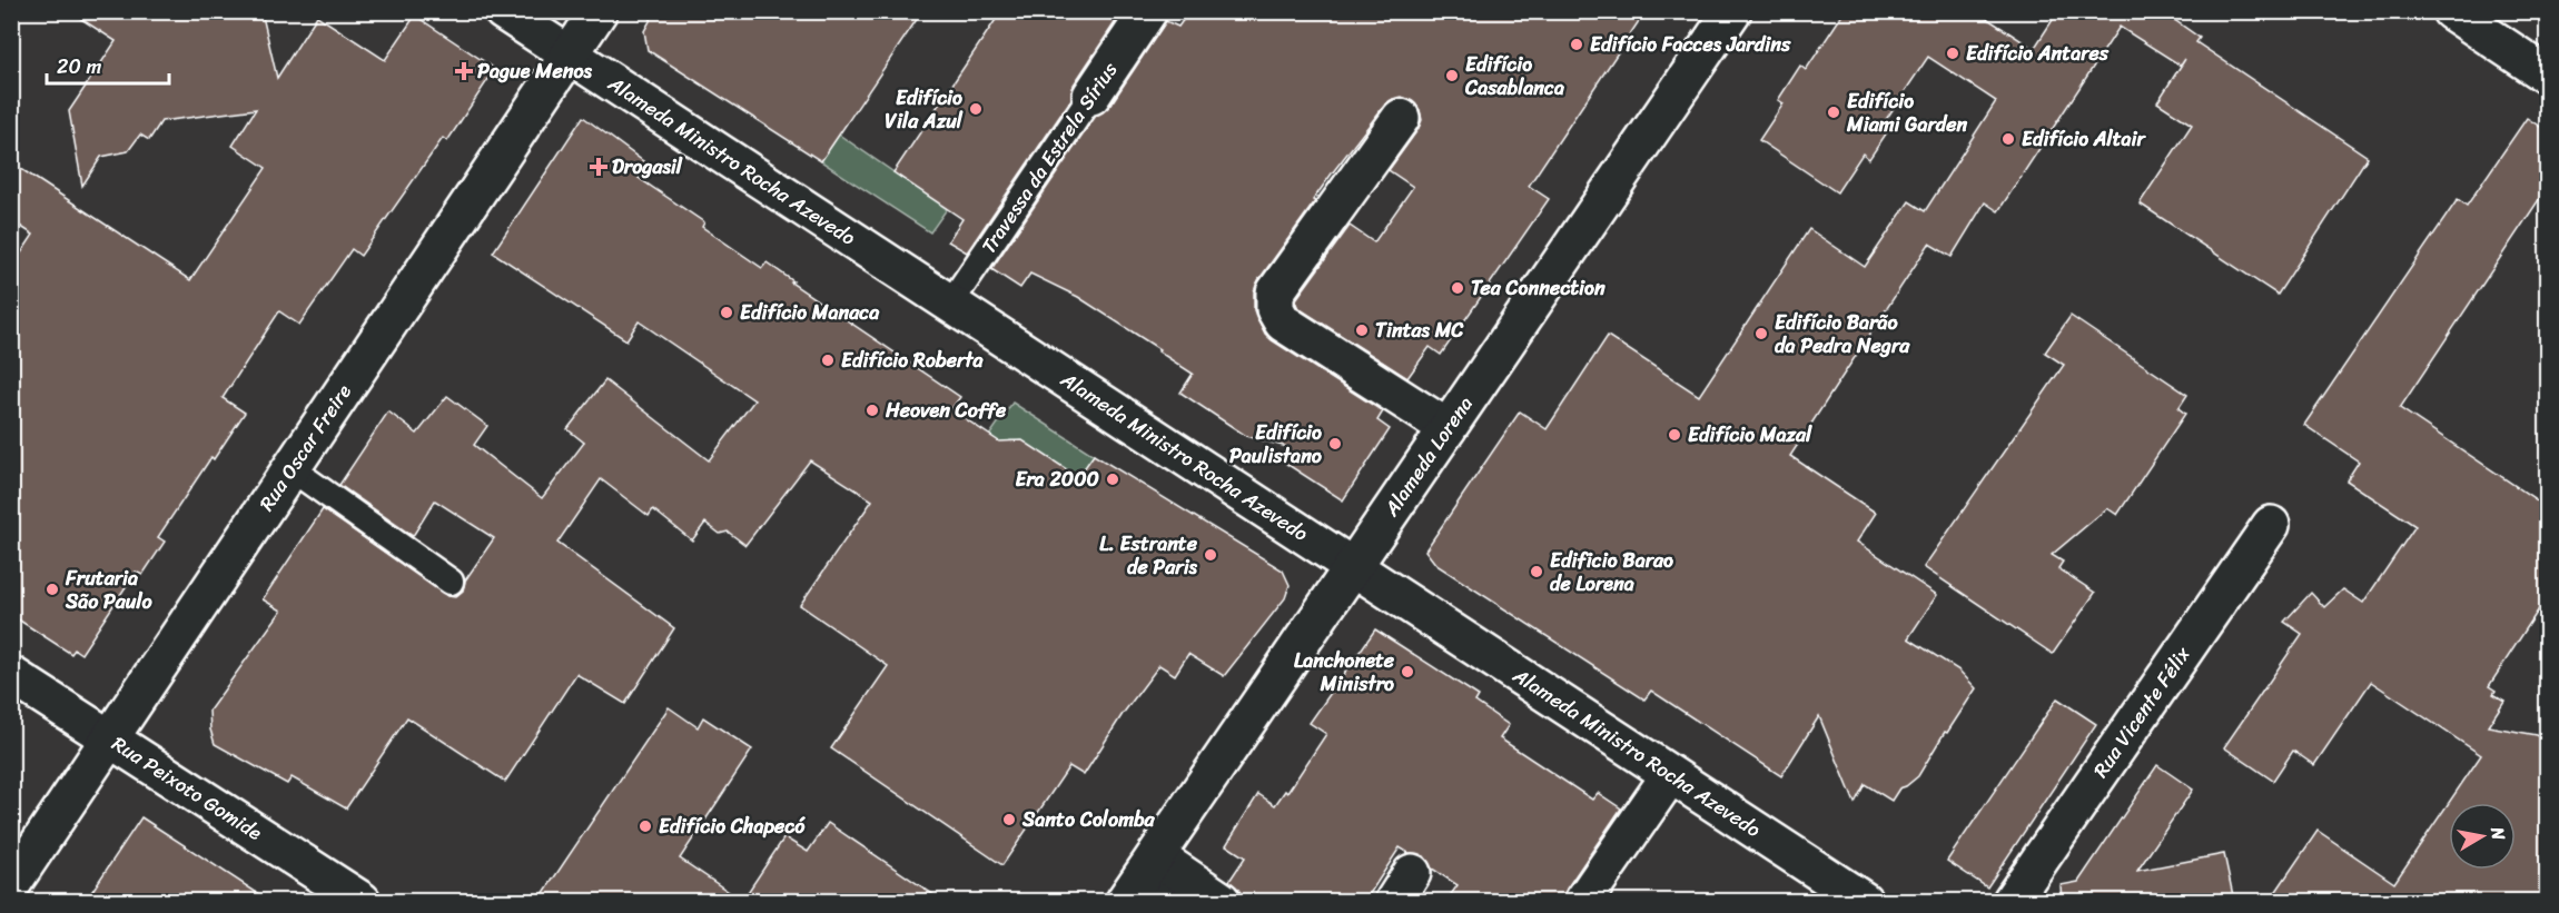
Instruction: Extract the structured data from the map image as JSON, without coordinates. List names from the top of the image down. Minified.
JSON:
{"streets":{"street":["Travessa da Estrela Sírius","Alameda Ministro Rocha Azevedo","Rua Oscar Freire","Alameda Lorena","Rua Vicente Félix","Rua Peixoto Gomide"]},"crossings":[["Travessa da Estrela Sírius","Alameda Ministro Rocha Azevedo"],["Alameda Ministro Rocha Azevedo","Rua Oscar Freire"],["Alameda Ministro Rocha Azevedo","Alameda Lorena"],["Rua Oscar Freire","Rua Peixoto Gomide"]],"places":{"other":["Edifício Facces Jardins","Edifício Antares","Edifício Casablanca","Edifício Vila Azul","Edifício Miami Garden","Edifício Altair","Tea Connection","Edifício Manaca","Tintas MC","Edifício Barão da Pedra Negra","Edifício Roberta","Heoven Coffe","Edifício Mazal","Edifício Paulistano","Era 2000","L. Estrante de Paris","Edificio Barao de Lorena","Frutaria São Paulo","Lanchonete Ministro","Santo Colomba","Edifício Chapecó"],"health":["Pague Menos","Drogasil"]},"scale_bar":"20 m","north":"right"}
